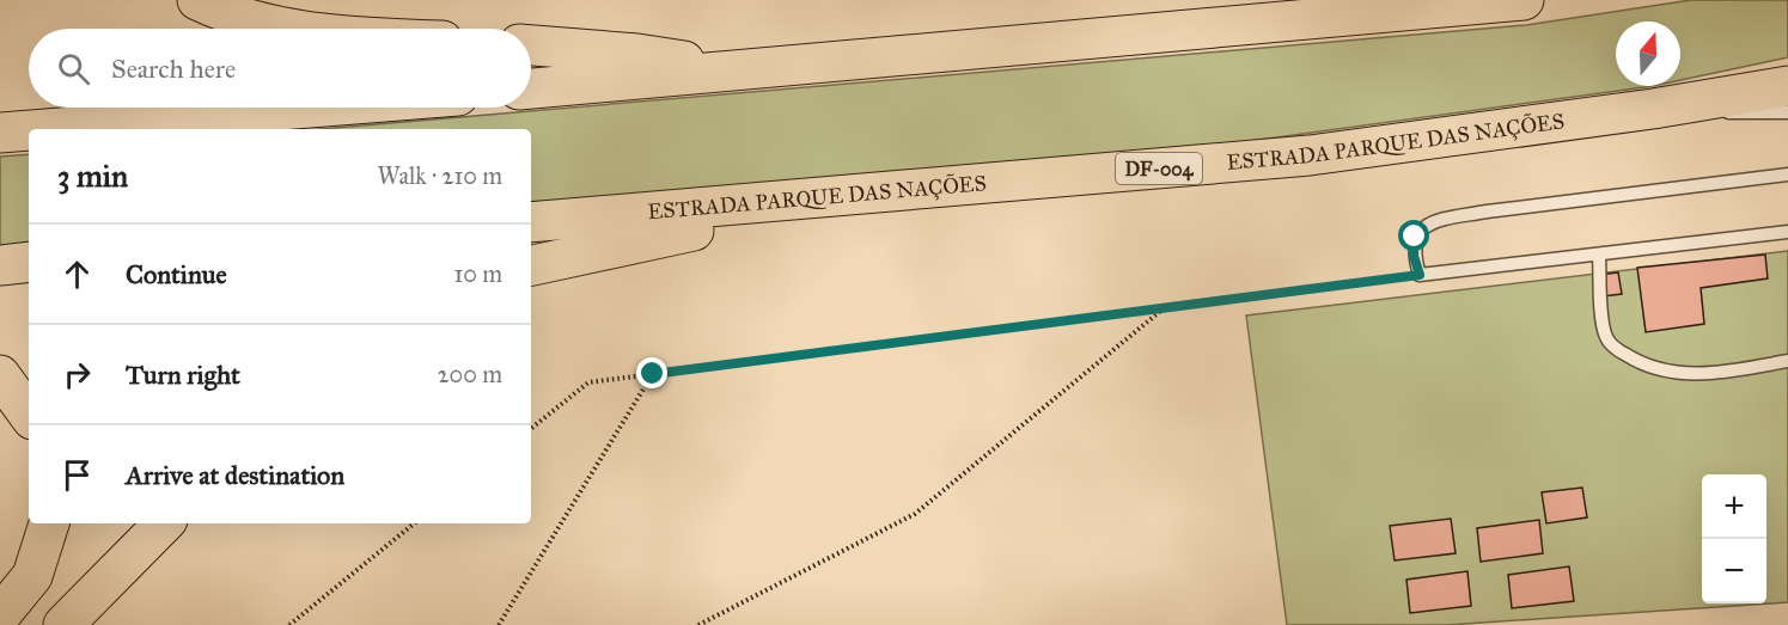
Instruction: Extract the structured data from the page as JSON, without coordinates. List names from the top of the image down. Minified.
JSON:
{"streets":{"highway":["ESTRADA PARQUE DAS NAÇÕES","DF-004"]},"north":"top","page":{"search":"Search here","heading":["3 min","Walk · 210 m"],"list":[["Continue","10 m"],["Turn right","200 m"],"Arrive at destination"],"map_buttons":["+","−"]}}
